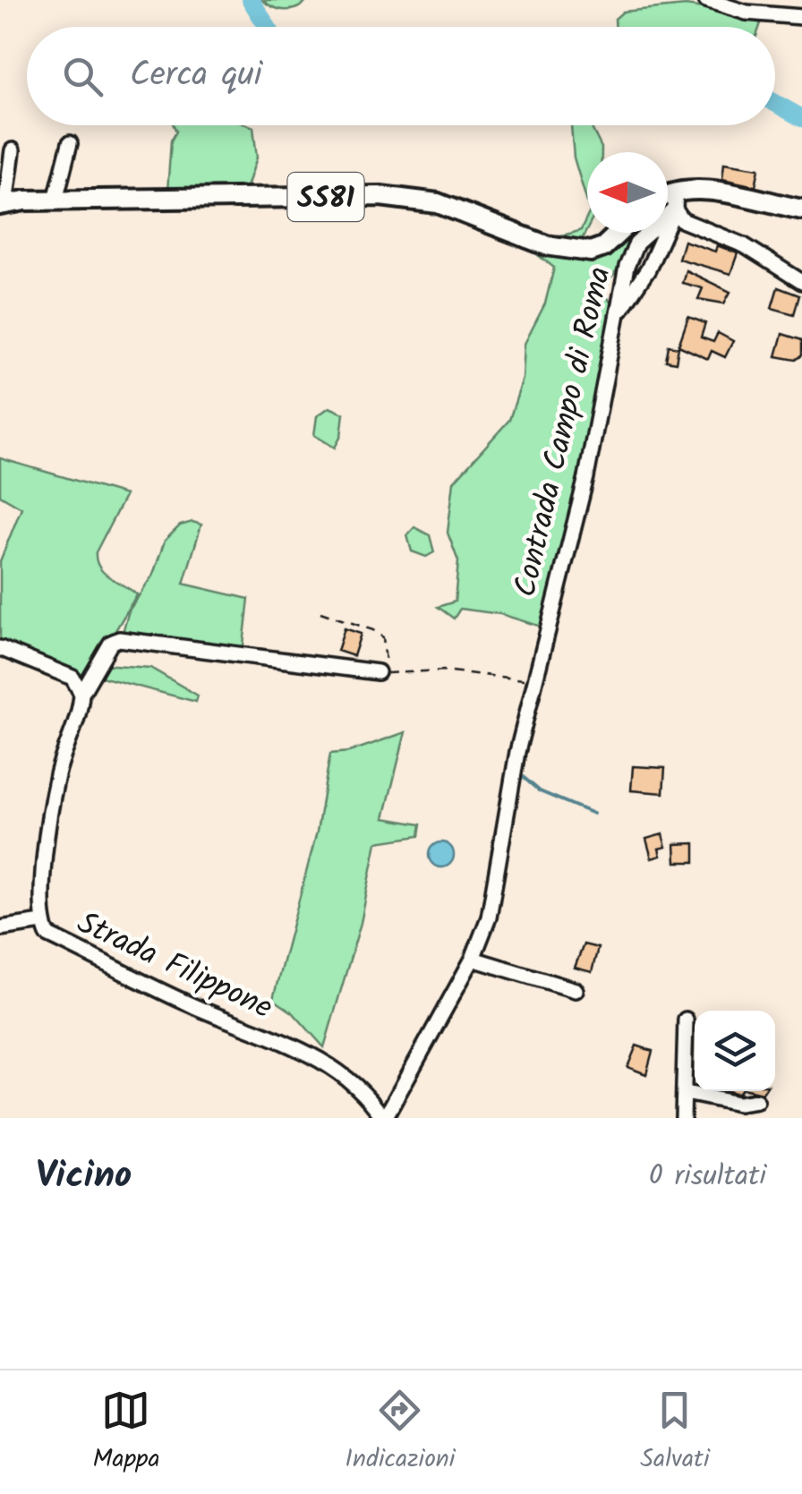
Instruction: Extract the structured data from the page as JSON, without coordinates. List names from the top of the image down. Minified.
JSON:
{"streets":{"main road":["SS81"],"street":["Contrada Campo di Roma","Strada Filippone"]},"crossings":[["Contrada Campo di Roma","Strada Filippone"]],"north":"left","page":{"search":"Cerca qui","heading":["Vicino","0 risultati"],"nav":["Mappa","Indicazioni","Salvati"]}}
